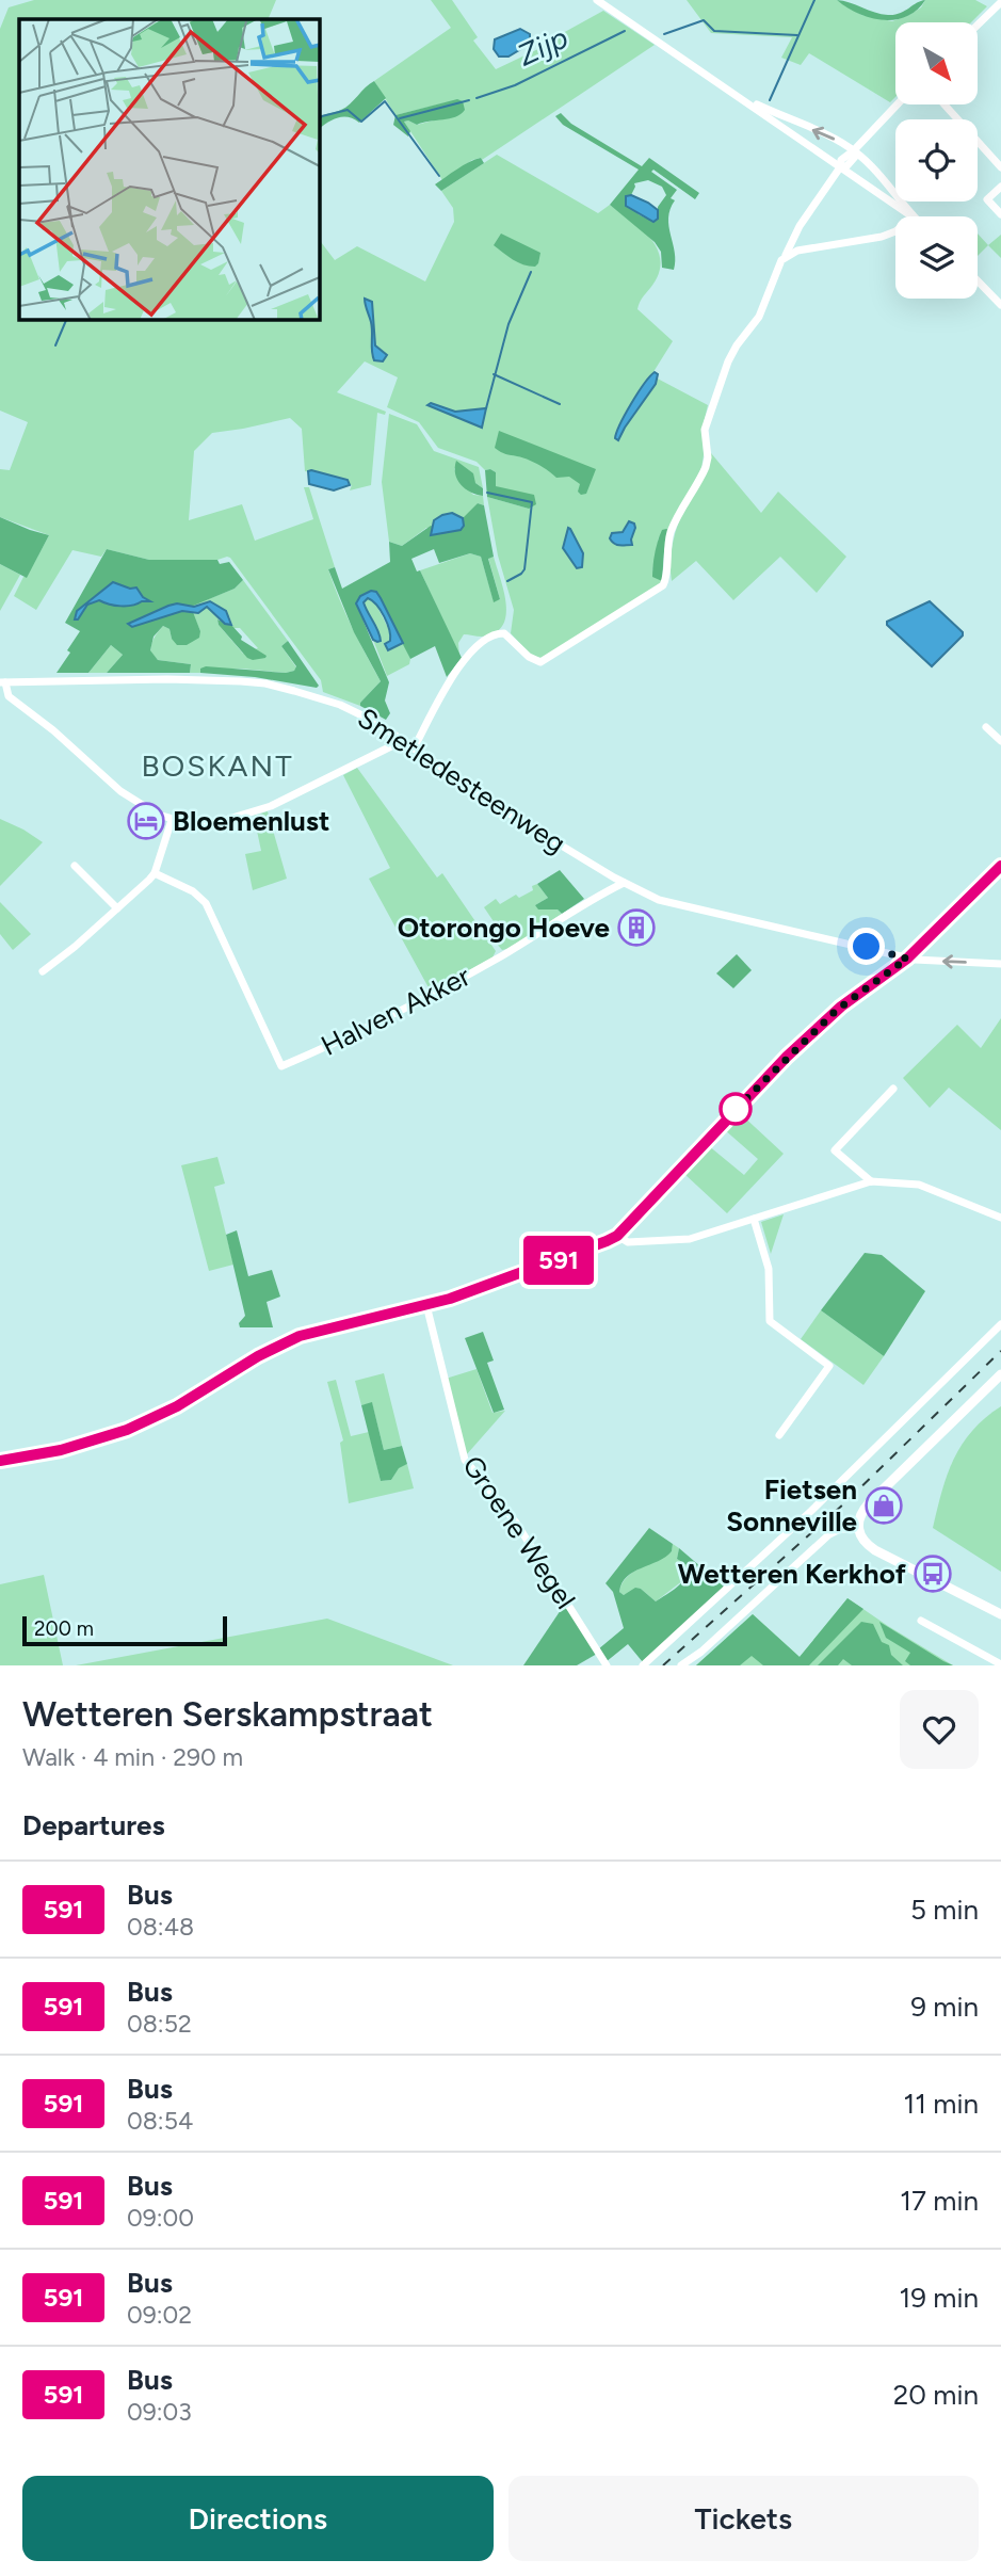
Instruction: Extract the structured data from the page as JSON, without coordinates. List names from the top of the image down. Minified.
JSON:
{"streets":{"street":["Smetledesteenweg","Halven Akker","Groene Wegel"]},"crossings":[["Smetledesteenweg","Halven Akker"]],"districts":["BOSKANT"],"water":["Zijp"],"places":{"hotel":["Bloemenlust"],"building":["Otorongo Hoeve"],"shop":["Fietsen Sonneville"],"bus stop":["Wetteren Kerkhof"]},"lines":["bus line 591"],"scale_bar":"200 m","north":"bottom right","page":{"on_map":"591","scale":"200 m","heading":[["Wetteren Serskampstraat","Walk · 4 min · 290 m"],"Departures"],"list":[{"mark":"591","name":"Bus","note":"08:48","value":"5 min"},{"mark":"591","name":"Bus","note":"08:52","value":"9 min"},{"mark":"591","name":"Bus","note":"08:54","value":"11 min"},{"mark":"591","name":"Bus","note":"09:00","value":"17 min"},{"mark":"591","name":"Bus","note":"09:02","value":"19 min"},{"mark":"591","name":"Bus","note":"09:03","value":"20 min"}],"buttons":["Directions","Tickets"]}}
